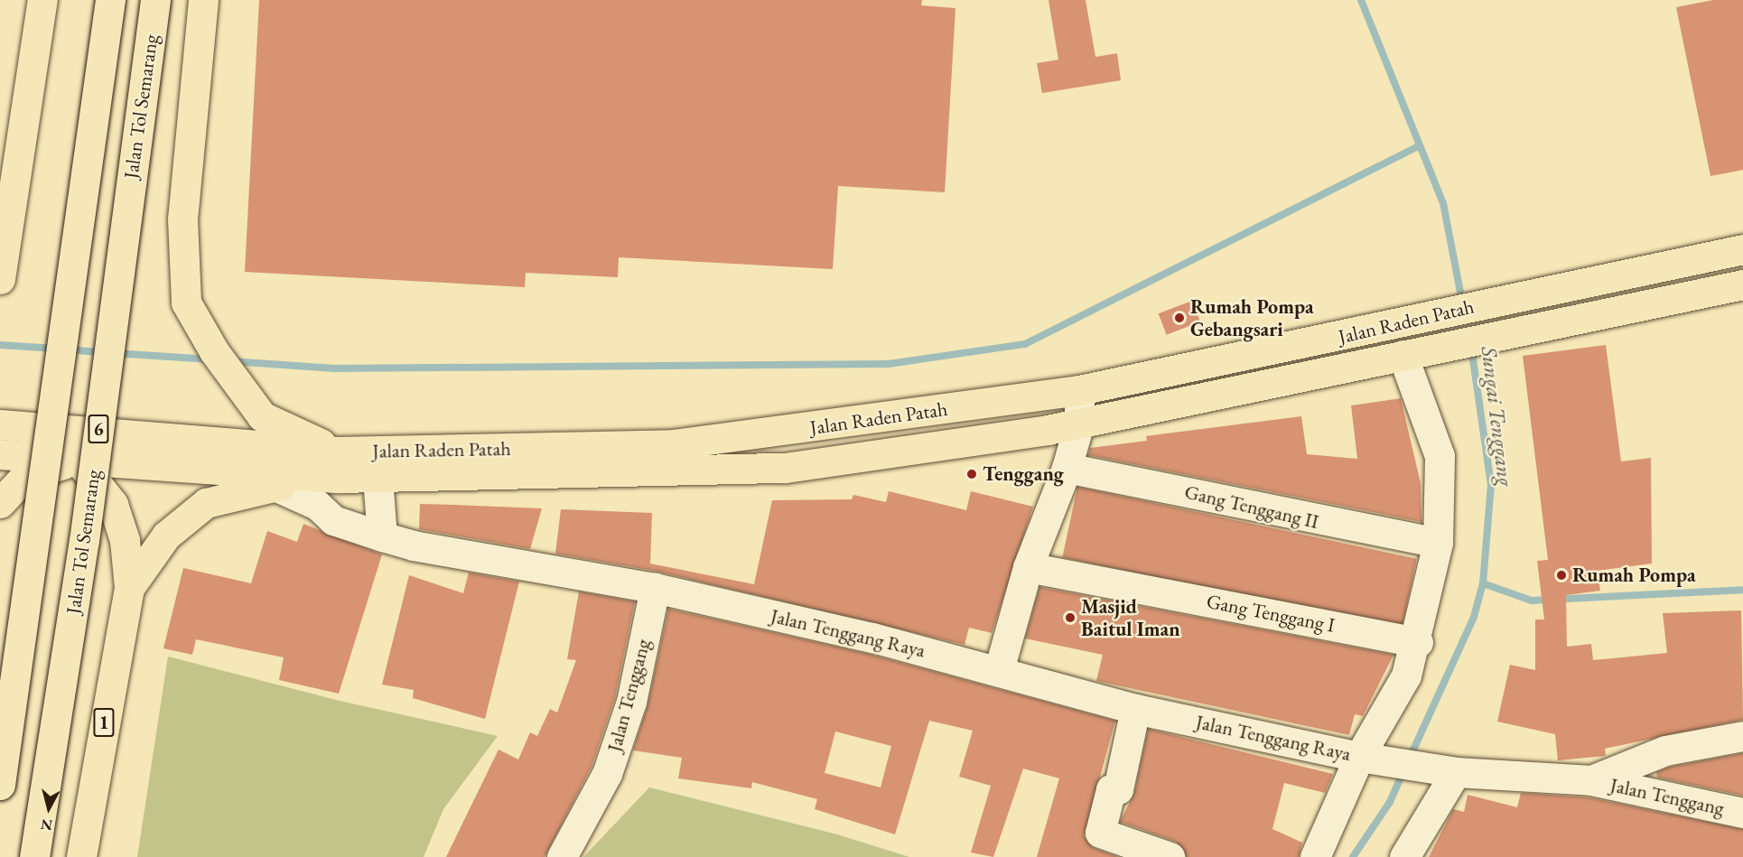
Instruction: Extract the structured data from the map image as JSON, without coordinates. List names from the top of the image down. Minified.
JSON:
{"streets":{"highway":["Jalan Tol Semarang","Jalan Raden Patah","6","1"],"street":["Gang Tenggang II","Gang Tenggang I","Jalan Tenggang Raya","Jalan Tenggang"]},"crossings":[["Jalan Raden Patah","1"],["Jalan Tenggang Raya","Jalan Tenggang"]],"water":["Sungai Tenggang"],"places":["Rumah Pompa Gebangsari","Tenggang","Rumah Pompa","Masjid Baitul Iman"],"north":"bottom"}
